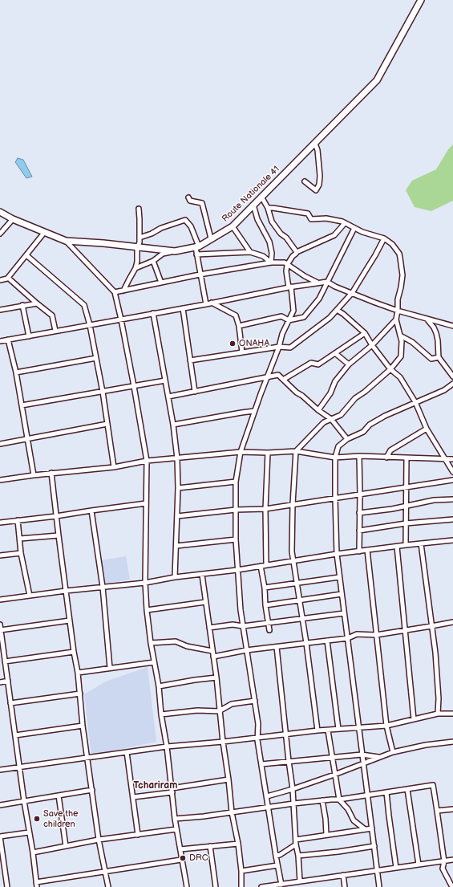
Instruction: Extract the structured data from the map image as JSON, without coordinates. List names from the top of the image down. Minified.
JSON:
{"streets":{"street":["Route Nationale 41"]},"districts":["Tchariram"],"places":["ONAHA","Save the children","DRC"]}
